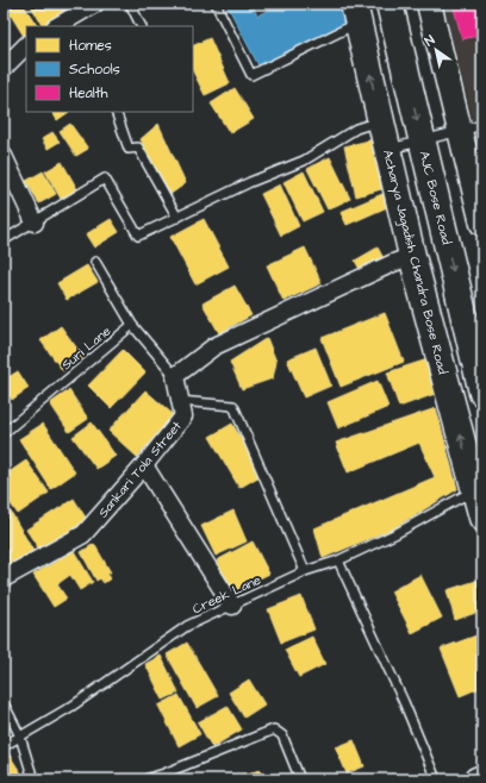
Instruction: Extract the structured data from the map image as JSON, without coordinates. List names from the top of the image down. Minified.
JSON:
{"streets":{"main road":["AJC Bose Road","Acharya Jagadish Chandra Bose Road"],"street":["Sankari Tola Street"],"lane":["Suri Lane","Creek Lane"]},"crossings":[["Acharya Jagadish Chandra Bose Road","Creek Lane"]],"one_way":["AJC Bose Road","Acharya Jagadish Chandra Bose Road"],"legend":["Homes","Schools","Health"],"north":"top left"}
